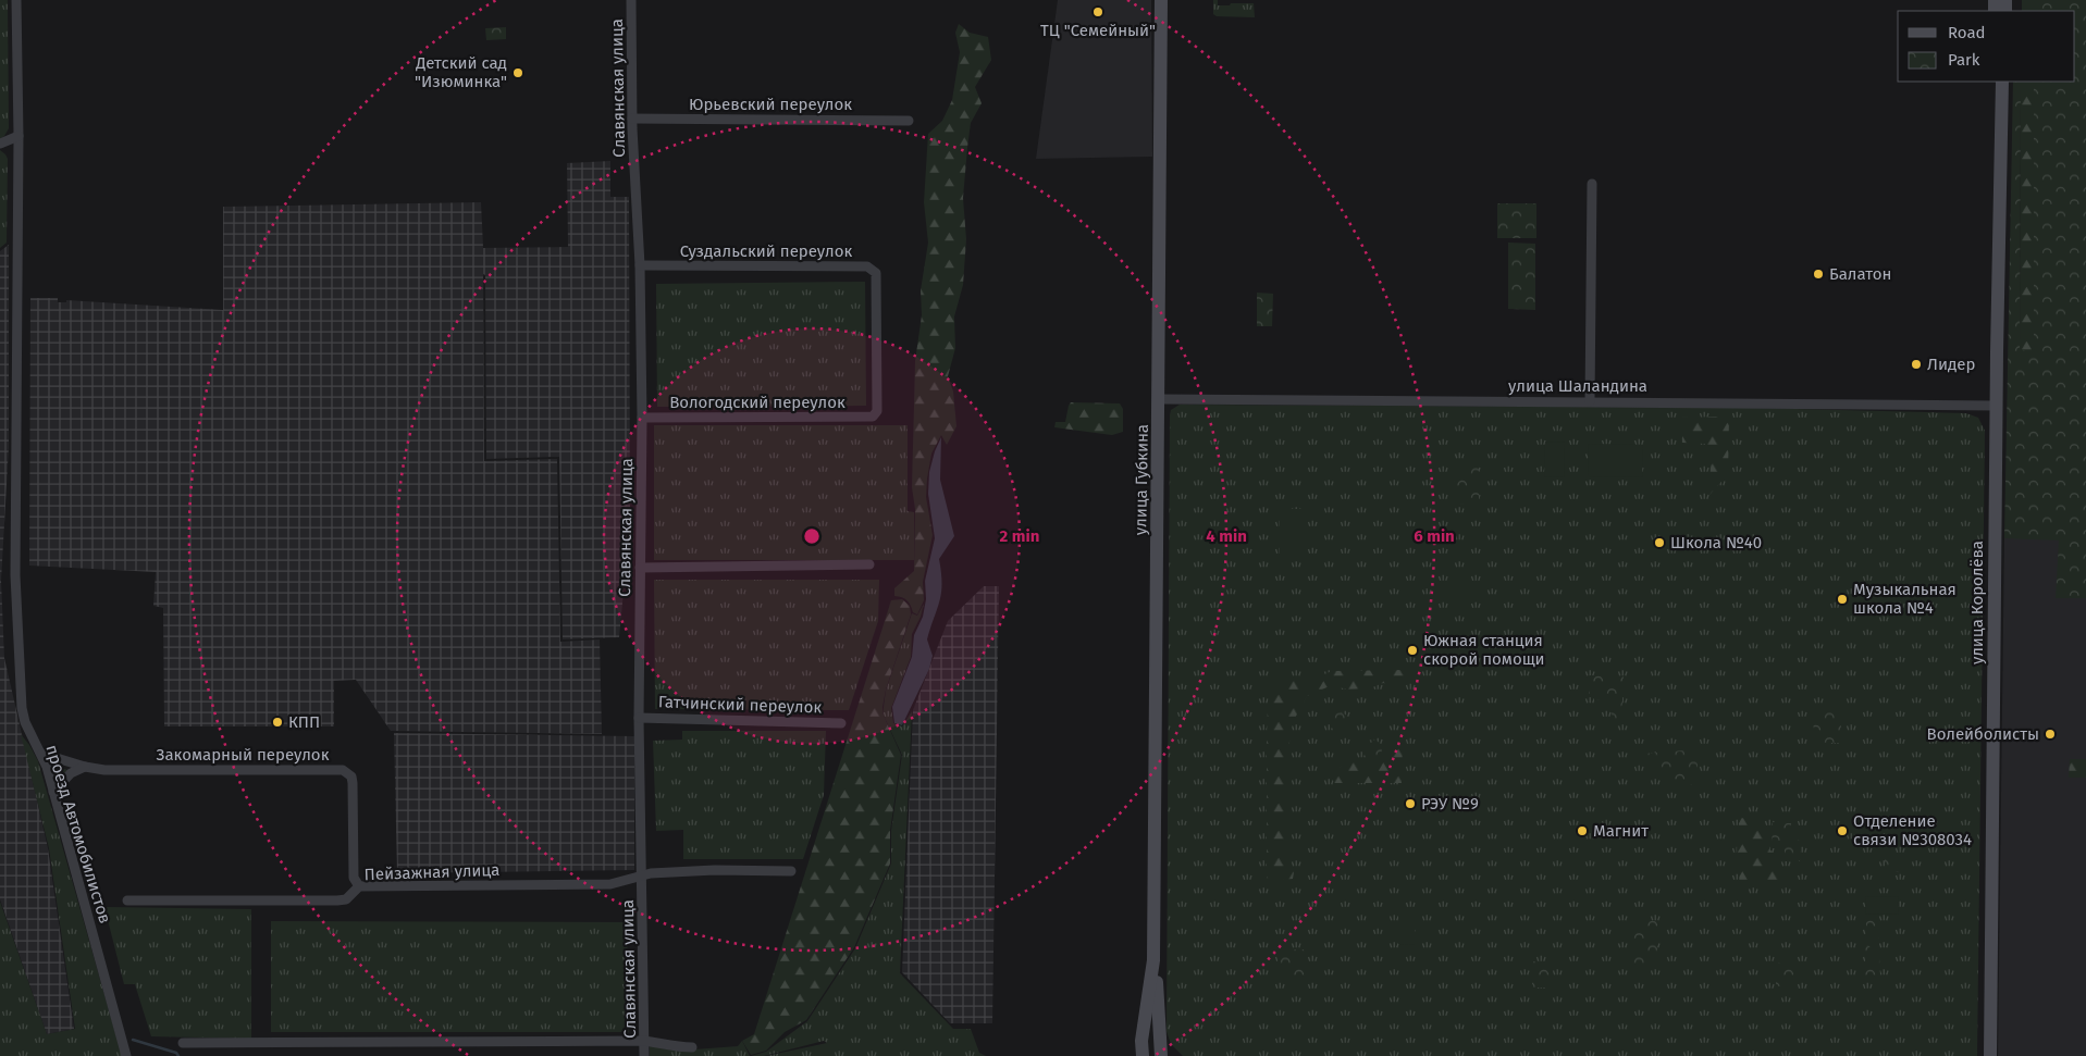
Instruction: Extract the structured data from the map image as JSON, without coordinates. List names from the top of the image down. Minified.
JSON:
{"streets":{"main road":["улица Губкина","улица Королёва"],"street":["Славянская улица","Юрьевский переулок","Суздальский переулок","улица Шаландина","Вологодский переулок","Гатчинский переулок","Закомарный переулок","проезд Автомобилистов","Пейзажная улица"]},"crossings":[["Славянская улица","Юрьевский переулок"],["Славянская улица","Суздальский переулок"],["Славянская улица","Вологодский переулок"],["Славянская улица","Гатчинский переулок"],["Славянская улица","Пейзажная улица"],["Суздальский переулок","Вологодский переулок"],["улица Шаландина","улица Губкина"],["улица Шаландина","улица Королёва"],["Закомарный переулок","проезд Автомобилистов"],["Закомарный переулок","Пейзажная улица"]],"places":["ТЦ \"Семейный\"","Детский сад \"Изюминка\"","Балатон","Лидер","Школа №40","Музыкальная школа №4","Южная станция скорой помощи","КПП","Волейболисты","РЭУ №9","Магнит","Отделение связи №308034"],"legend":["Road","Park"],"rings":["2 min","4 min","6 min"]}
